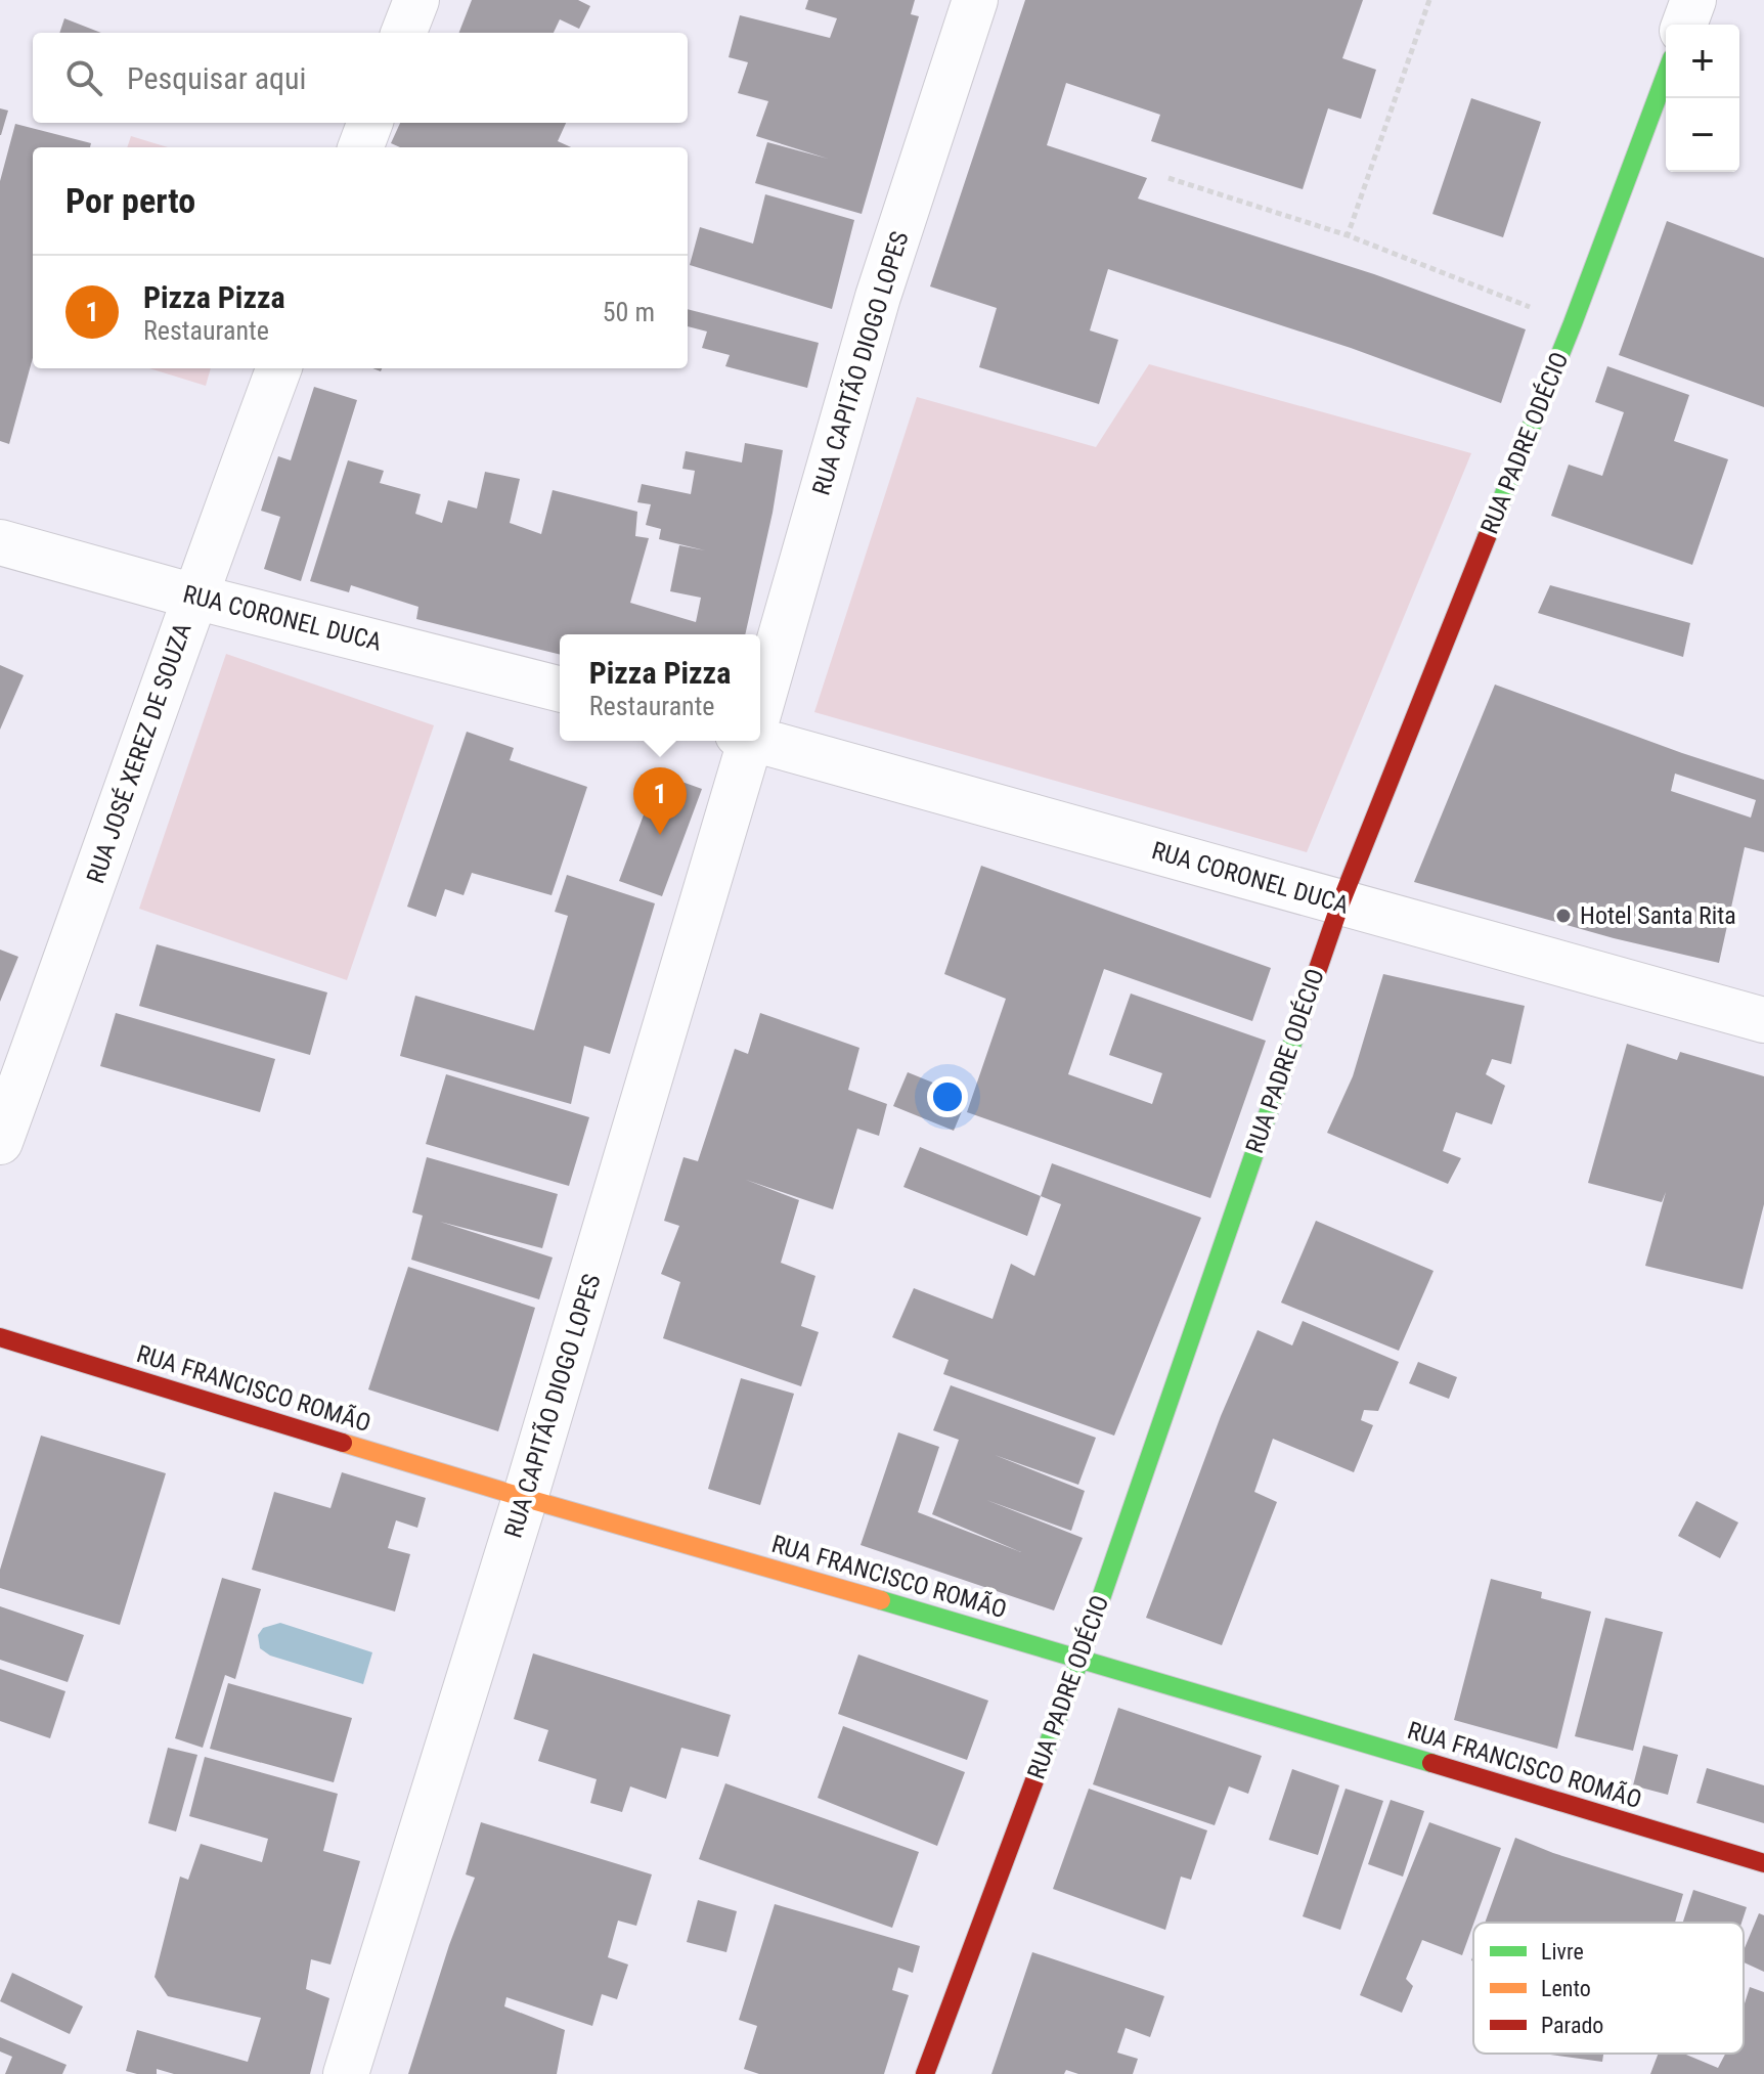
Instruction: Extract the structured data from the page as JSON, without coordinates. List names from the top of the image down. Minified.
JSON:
{"streets":{"street":["RUA CAPITÃO DIOGO LOPES","RUA PADRE ODÉCIO","RUA CORONEL DUCA","RUA JOSÉ XEREZ DE SOUZA","RUA FRANCISCO ROMÃO"]},"crossings":[["RUA CAPITÃO DIOGO LOPES","RUA FRANCISCO ROMÃO"],["RUA PADRE ODÉCIO","RUA CORONEL DUCA"],["RUA PADRE ODÉCIO","RUA FRANCISCO ROMÃO"],["RUA CORONEL DUCA","RUA JOSÉ XEREZ DE SOUZA"]],"places":["Hotel Santa Rita"],"legend":["Livre","Lento","Parado"],"page":{"map_buttons":["+","−"],"search":"Pesquisar aqui","heading":"Por perto","list":[{"mark":"1","name":"Pizza Pizza","note":"Restaurante","value":"50 m"}],"popup":["Pizza Pizza","Restaurante"],"pins":"1"}}
